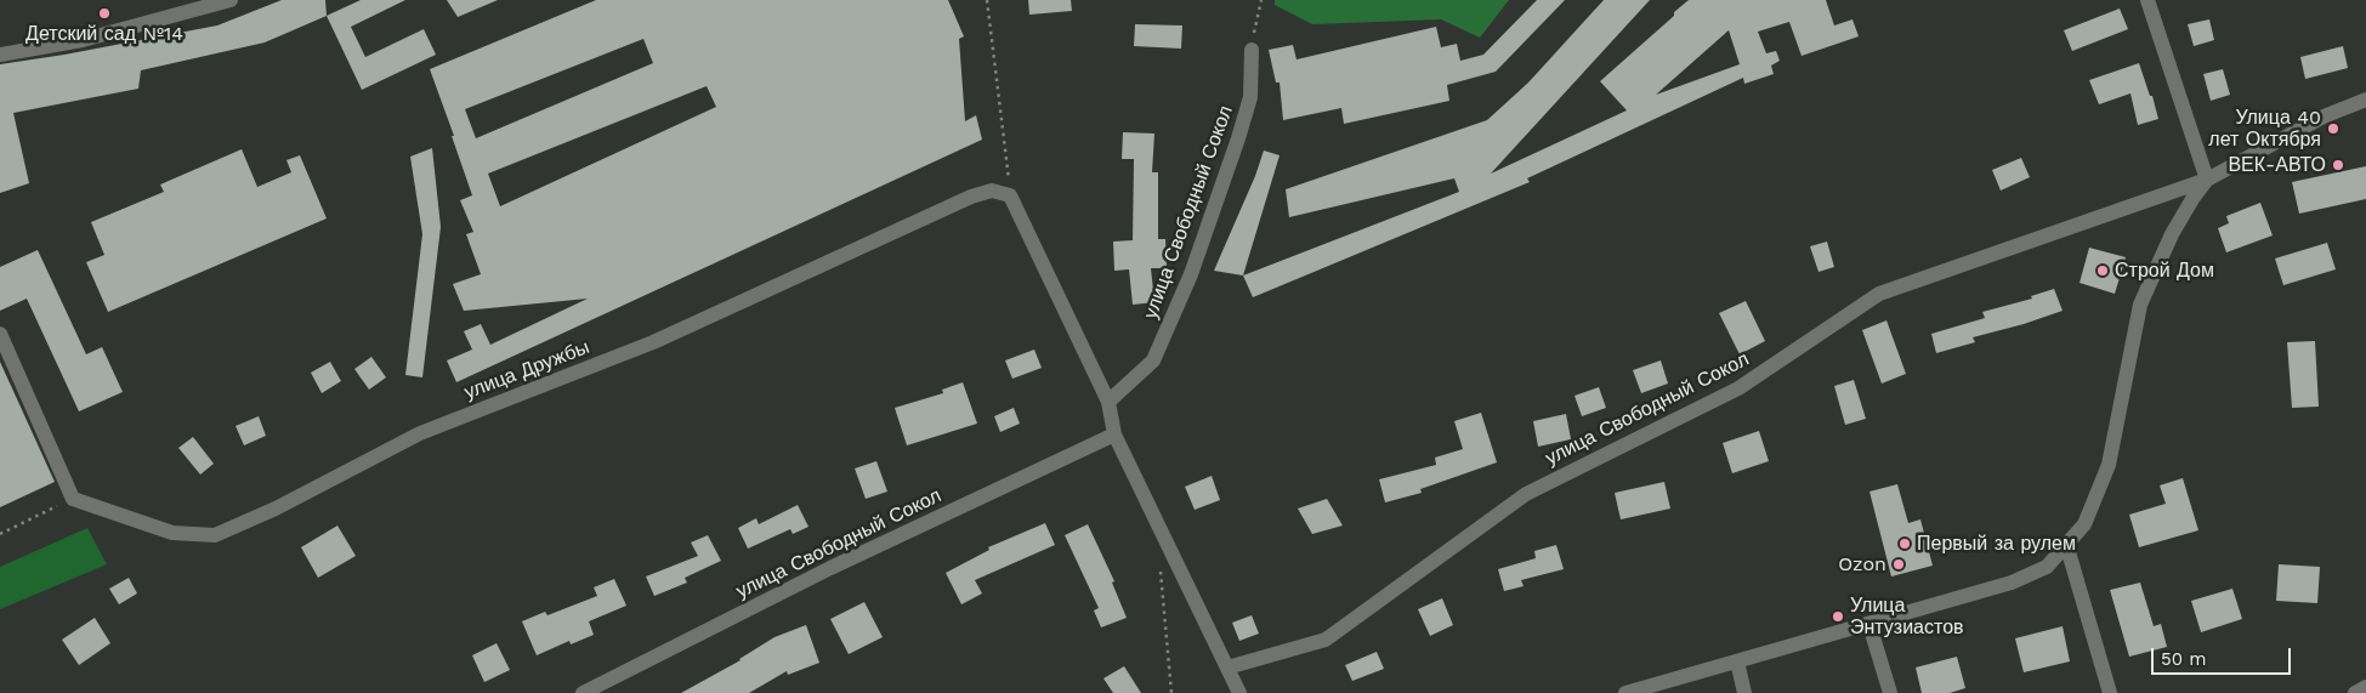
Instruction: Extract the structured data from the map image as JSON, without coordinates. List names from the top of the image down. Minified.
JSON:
{"streets":{"street":["улица Свободный Сокол","улица Дружбы"]},"places":["Детский сад №14","Улица 40 лет Октября","ВЕК-АВТО","Строй Дом","Первый за рулем","Ozon","Улица Энтузиастов"],"scale_bar":"50 m"}
